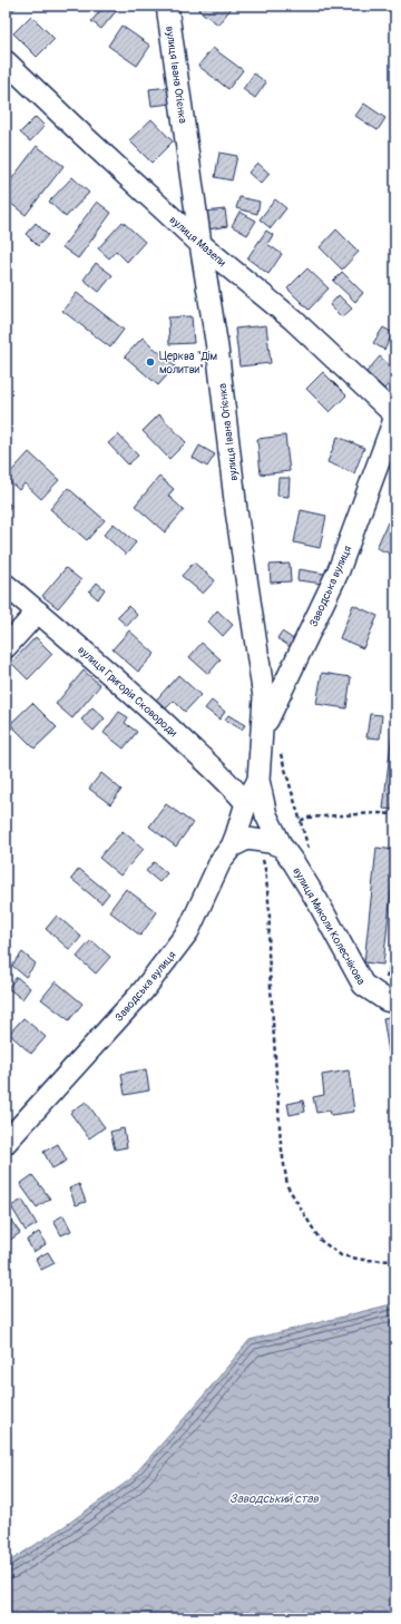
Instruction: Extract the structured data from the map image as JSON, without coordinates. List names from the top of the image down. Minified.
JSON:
{"streets":{"street":["вулиця Івана Огієнка","вулиця Мазепи","Заводська вулиця","вулиця Григорія Сковороди","вулиця Миколи Колеснікова"]},"crossings":[["вулиця Івана Огієнка","вулиця Мазепи"],["вулиця Івана Огієнка","Заводська вулиця"],["вулиця Мазепи","Заводська вулиця"],["Заводська вулиця","вулиця Григорія Сковороди"],["Заводська вулиця","вулиця Миколи Колеснікова"]],"water":["Заводський став"],"places":["Церква \"Дім молитви\""]}
